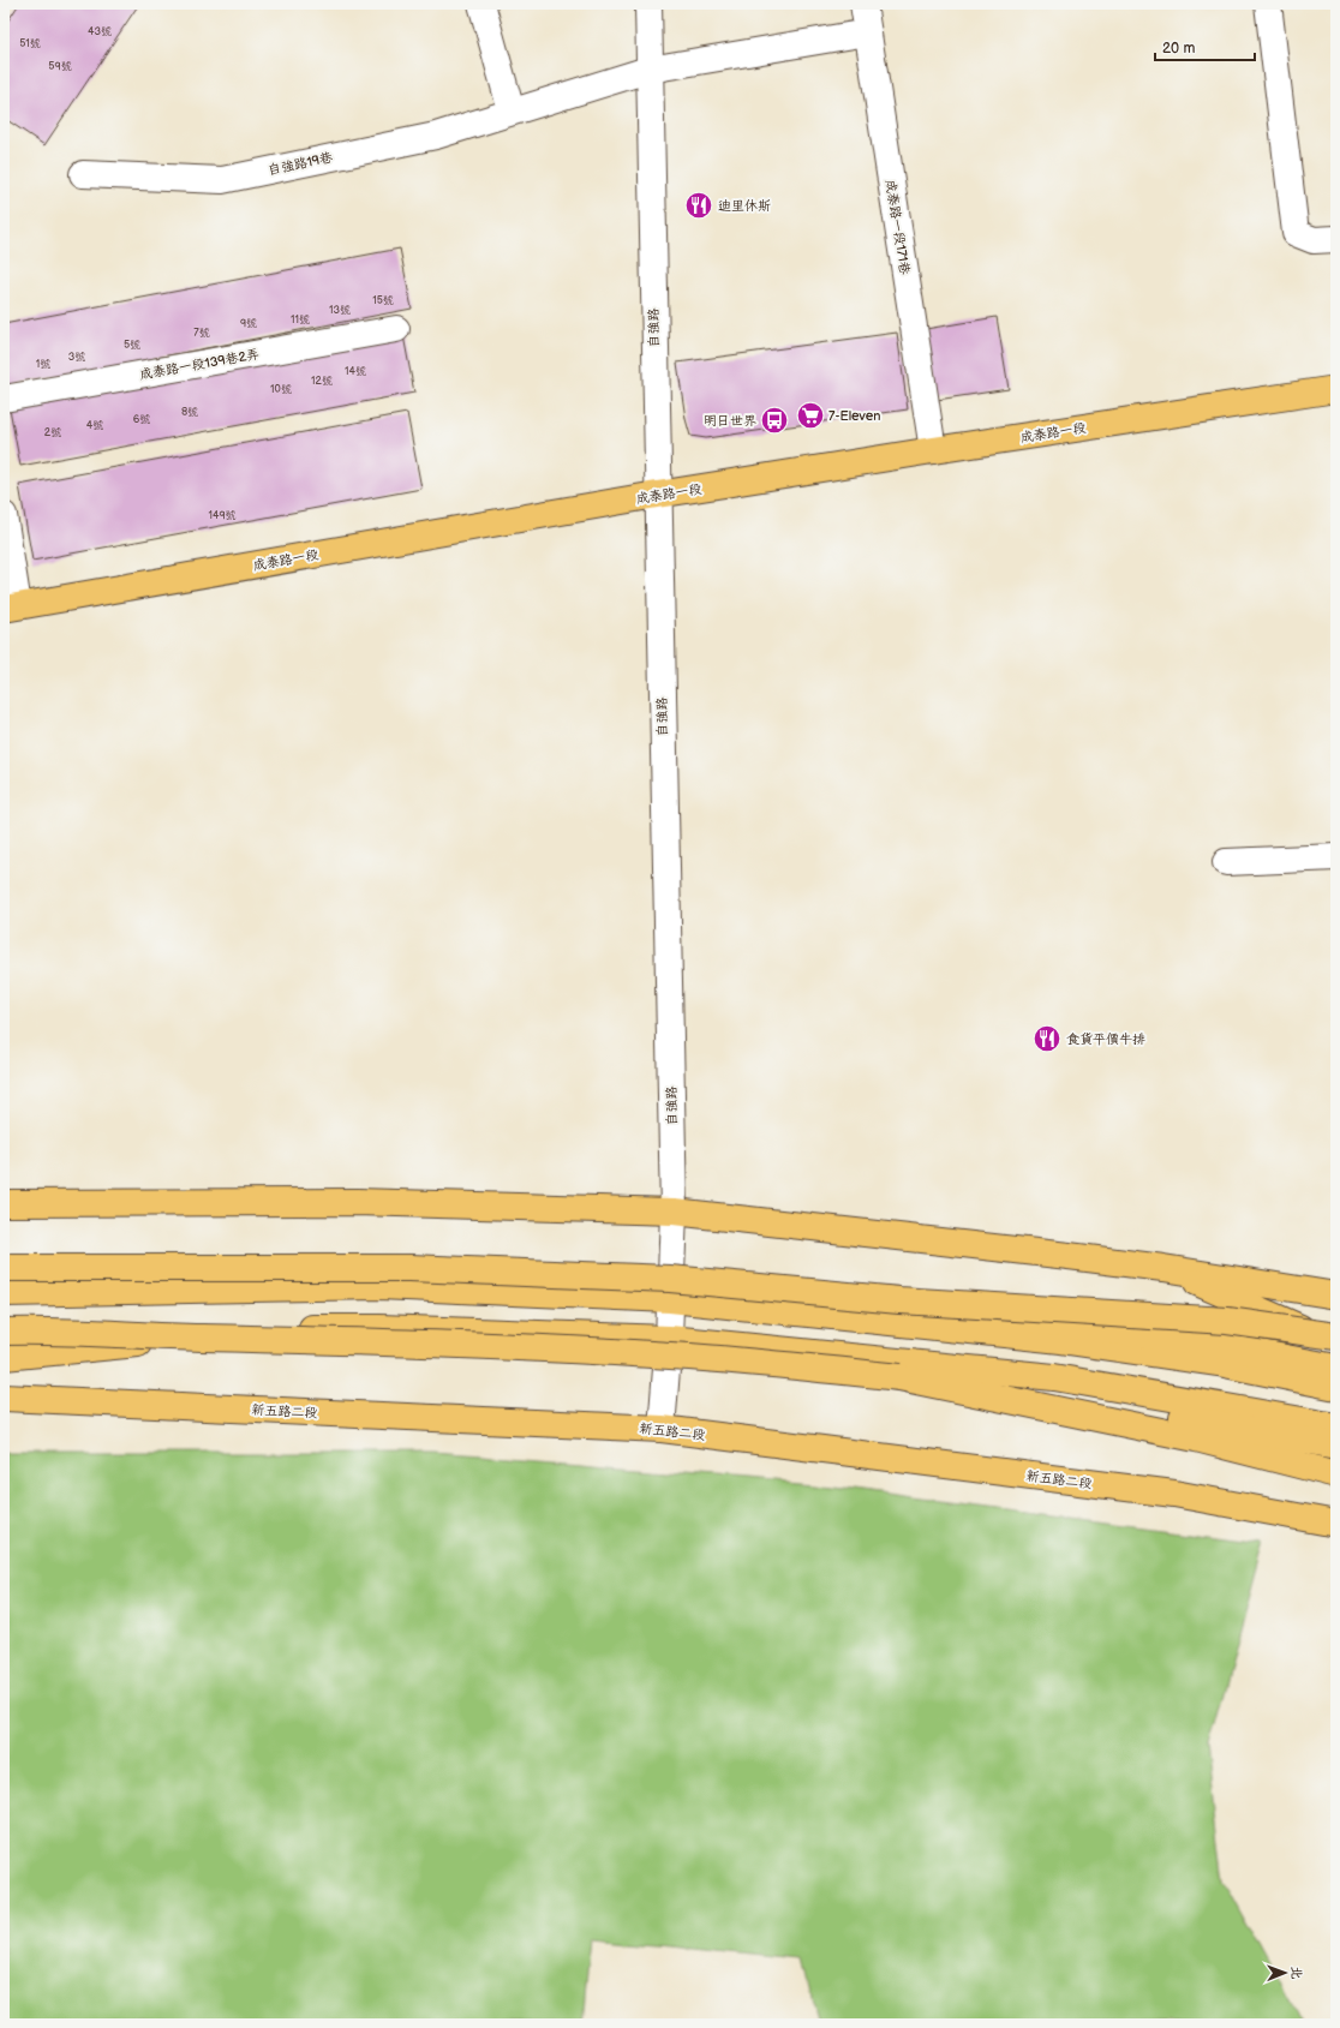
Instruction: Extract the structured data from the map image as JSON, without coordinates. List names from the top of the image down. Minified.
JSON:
{"streets":{"main road":["成泰路一段","新五路二段"],"street":["自強路19巷","成泰路一段171巷","自強路","成泰路一段139巷2弄"]},"crossings":[["自強路19巷","成泰路一段171巷"],["自強路19巷","自強路"],["成泰路一段171巷","成泰路一段"],["自強路","成泰路一段"],["自強路","新五路二段"]],"places":{"restaurant":["迪里休斯","食貨平價牛排"],"supermarket":["7-Eleven"],"bus stop":["明日世界"]},"house_numbers":["43號","51號","59號","15號","13號","11號","9號","7號","5號","3號","1號","14號","12號","10號","8號","6號","4號","2號","149號"],"scale_bar":"20 m","north":"right"}
